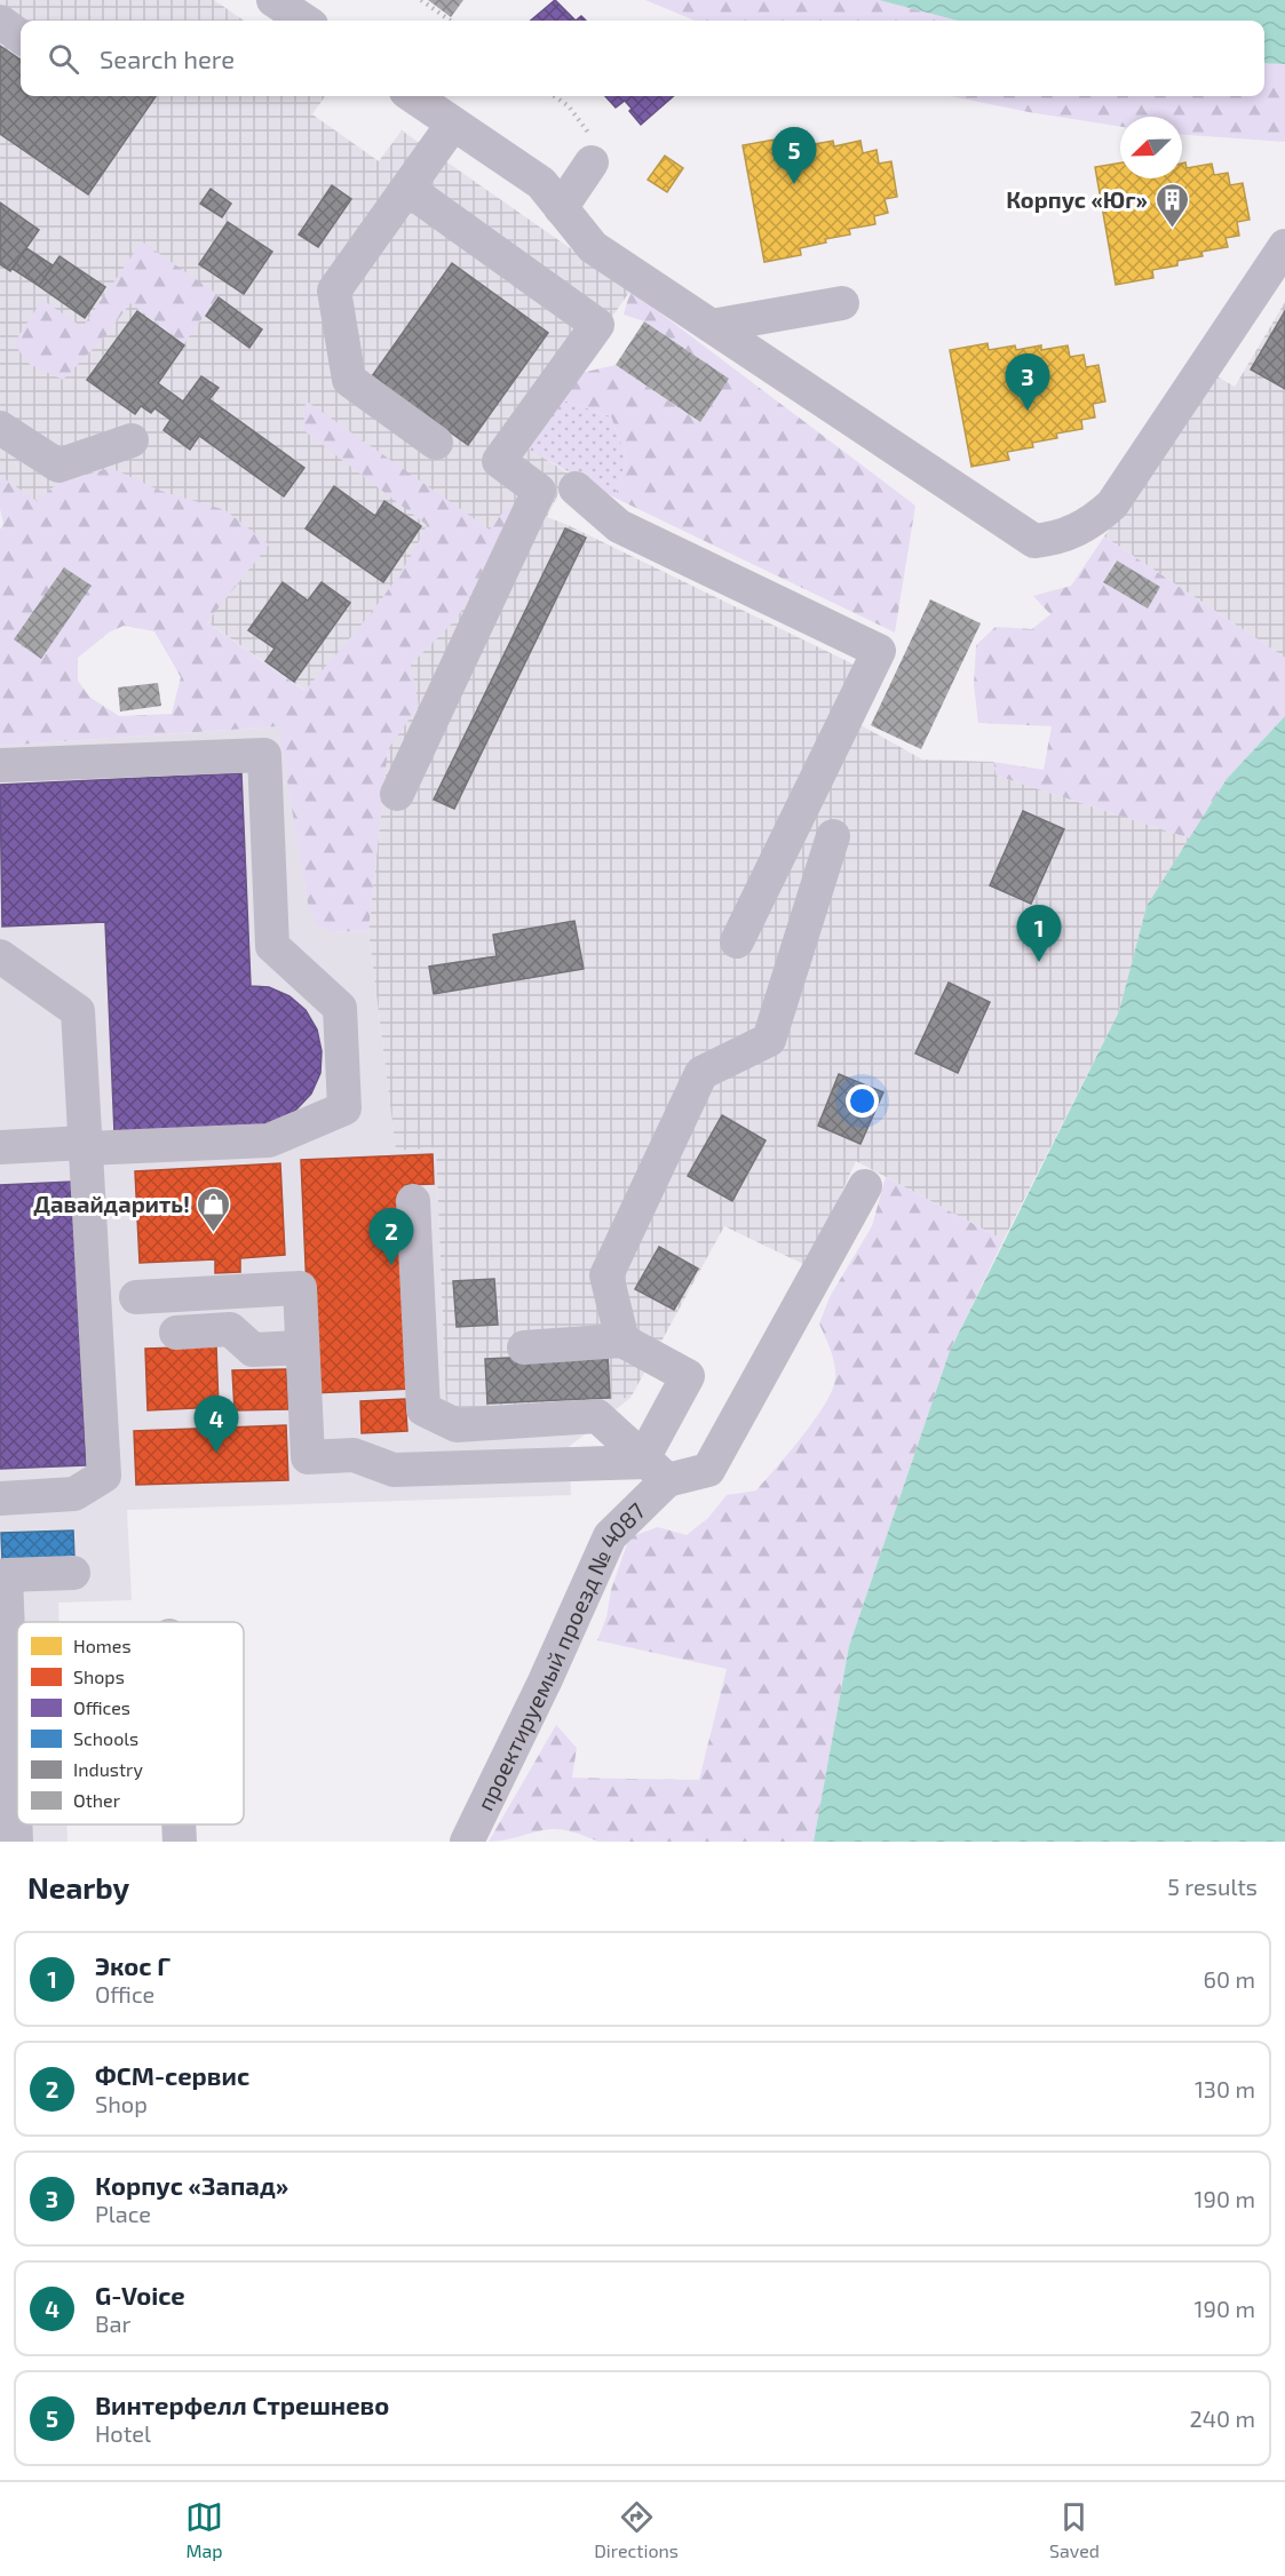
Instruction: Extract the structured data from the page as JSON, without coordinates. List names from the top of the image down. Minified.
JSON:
{"streets":{"street":["проектируемый проезд № 4087"]},"places":{"building":["Корпус «Юг»"],"shop":["Давайдарить!"]},"legend":["Homes","Shops","Offices","Schools","Industry","Other"],"north":"bottom left","page":{"search":"Search here","pins":["5","3","1","2","4"],"heading":["Nearby","5 results"],"list":[{"mark":"1","name":"Экос Г","note":"Office","value":"60 m"},{"mark":"2","name":"ФСМ-сервис","note":"Shop","value":"130 m"},{"mark":"3","name":"Корпус «Запад»","note":"Place","value":"190 m"},{"mark":"4","name":"G-Voice","note":"Bar","value":"190 m"},{"mark":"5","name":"Винтерфелл Стрешнево","note":"Hotel","value":"240 m"}],"nav":["Map","Directions","Saved"]}}
